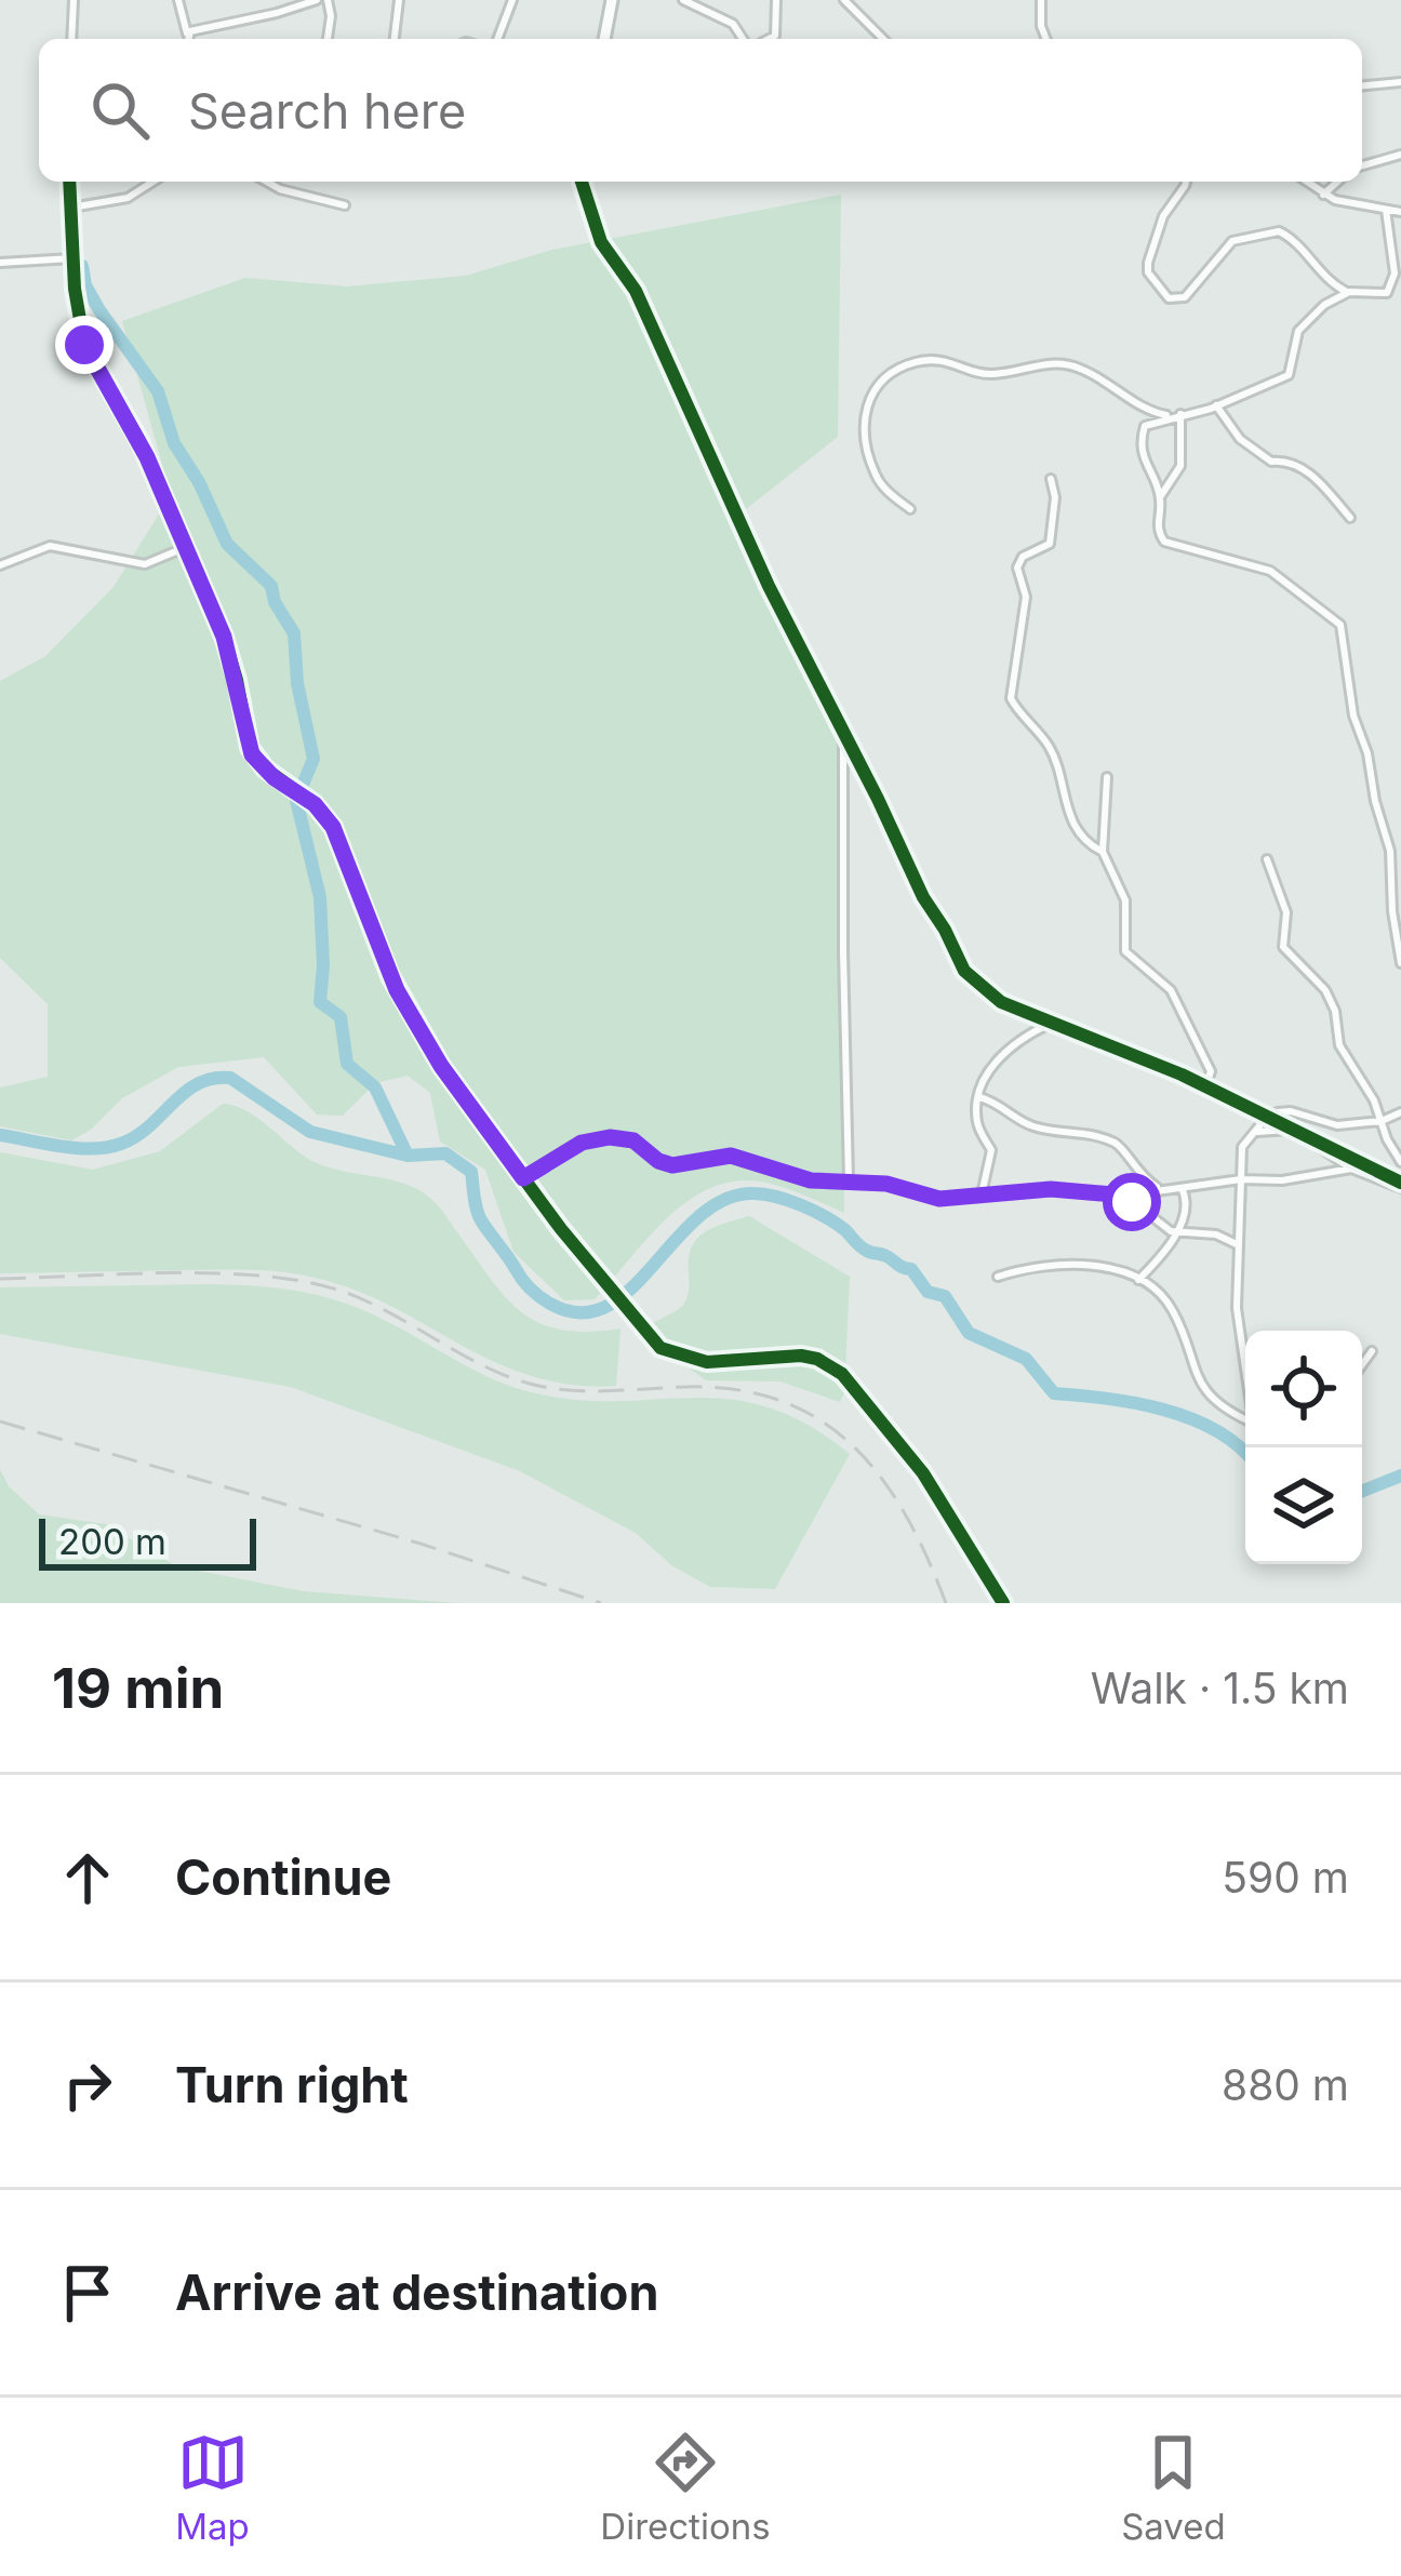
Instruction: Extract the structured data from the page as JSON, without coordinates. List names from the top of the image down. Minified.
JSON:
{"scale_bar":"200 m","page":{"search":"Search here","scale":"200 m","heading":["19 min","Walk · 1.5 km"],"list":[["Continue","590 m"],["Turn right","880 m"],"Arrive at destination"],"nav":["Map","Directions","Saved"]}}
